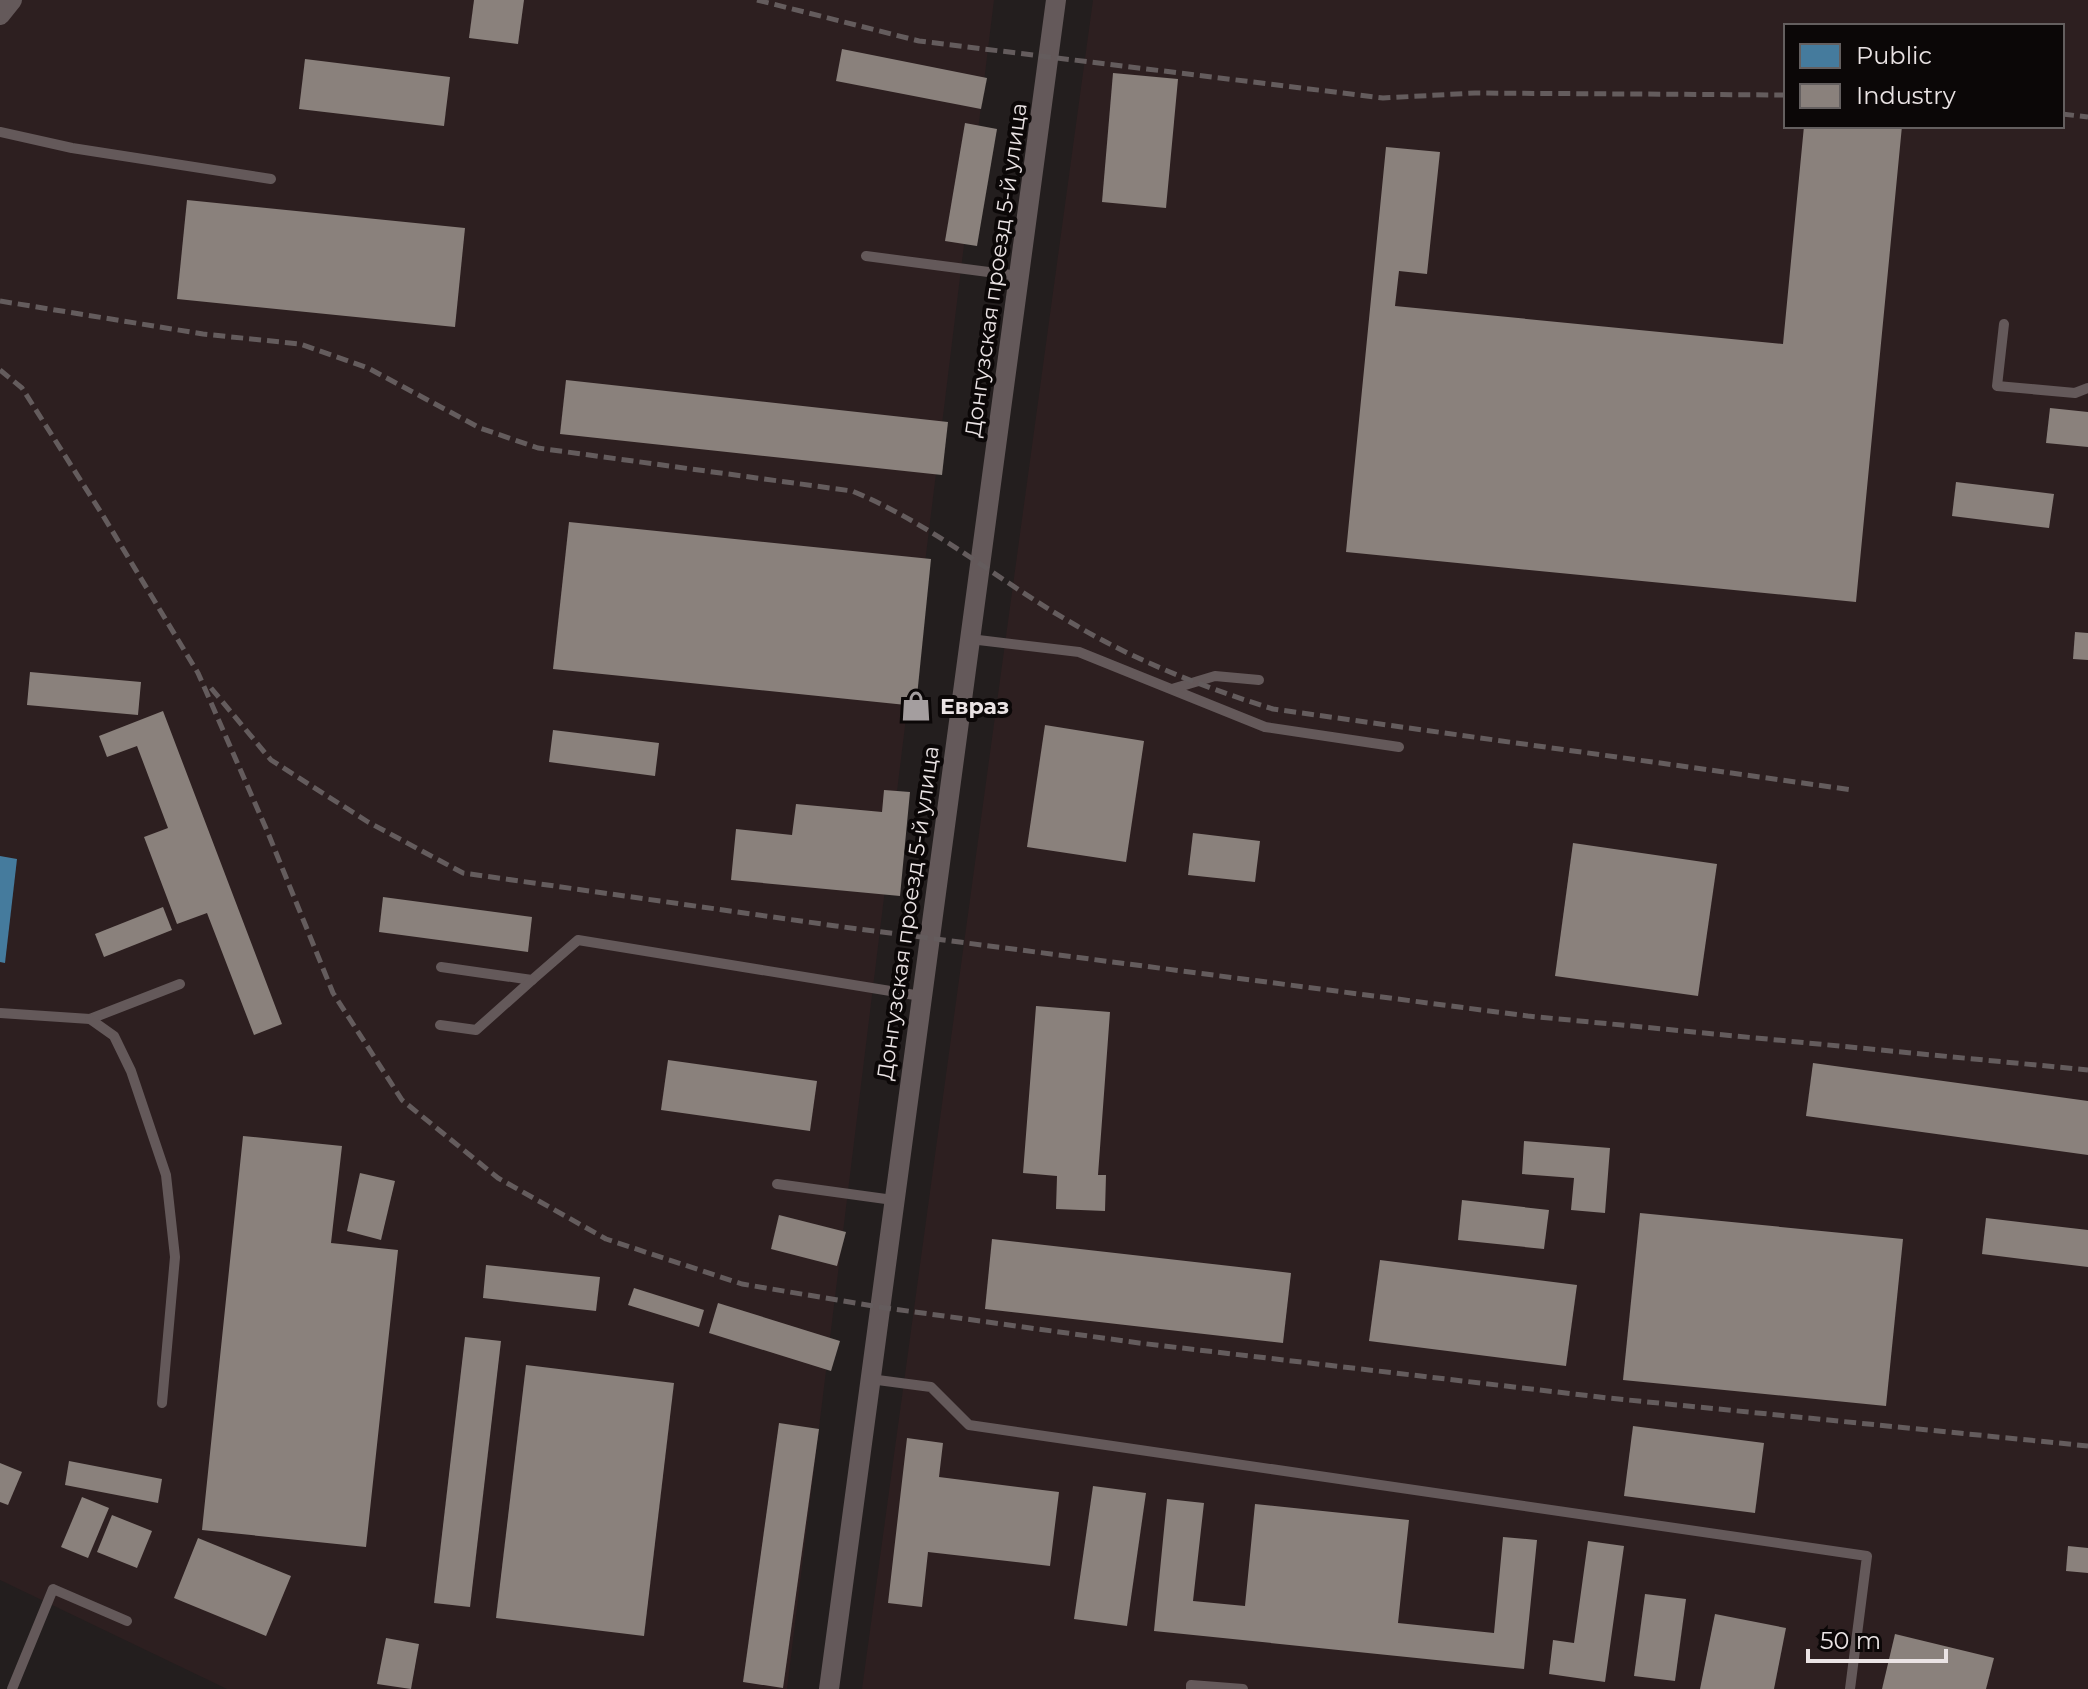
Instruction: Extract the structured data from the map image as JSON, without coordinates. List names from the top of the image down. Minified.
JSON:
{"streets":{"street":["Донгузская проезд 5-й улица"]},"places":{"shop":["Евраз"]},"legend":["Public","Industry"],"scale_bar":"50 m"}
